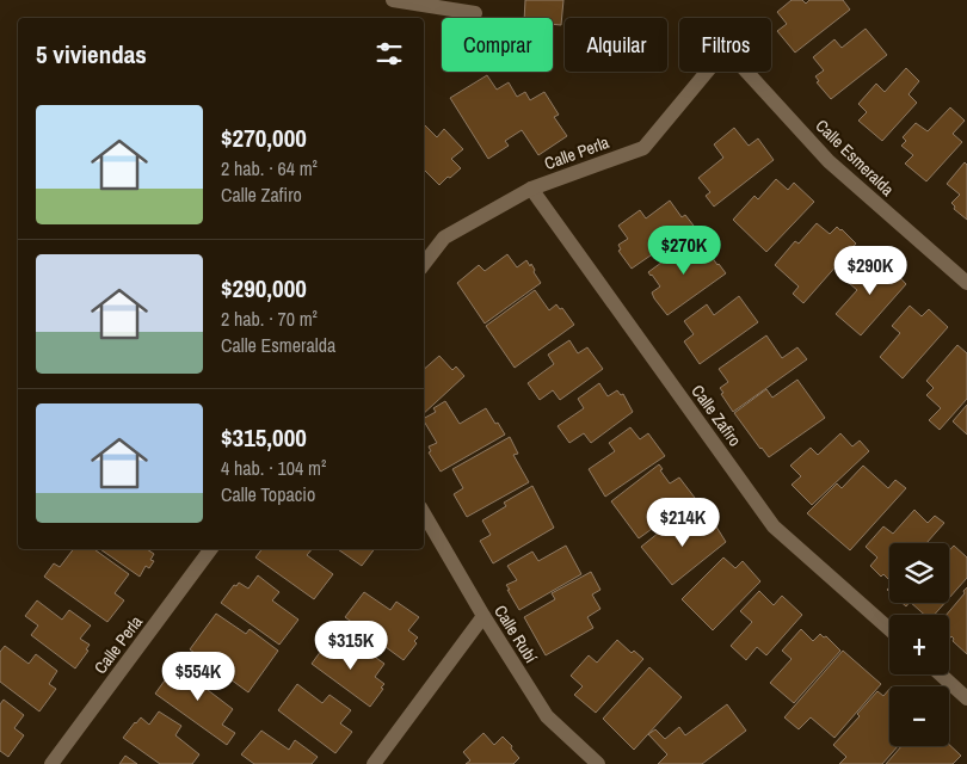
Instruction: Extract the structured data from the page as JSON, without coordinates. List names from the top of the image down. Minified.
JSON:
{"streets":{"street":["Calle Perla","Calle Esmeralda","Calle Zafiro","Calle Rubí"]},"crossings":[["Calle Perla","Calle Zafiro"]],"page":{"chip":["Comprar","Alquilar","Filtros"],"heading":"5 viviendas","list":[{"name":"$270,000","note":"2 hab. · 64 m² · Calle Zafiro"},{"name":"$290,000","note":"2 hab. · 70 m² · Calle Esmeralda"},{"name":"$315,000","note":"4 hab. · 104 m² · Calle Topacio"}],"price":["$270K","$290K","$214K","$315K","$554K"],"map_buttons":["+","−"]}}
